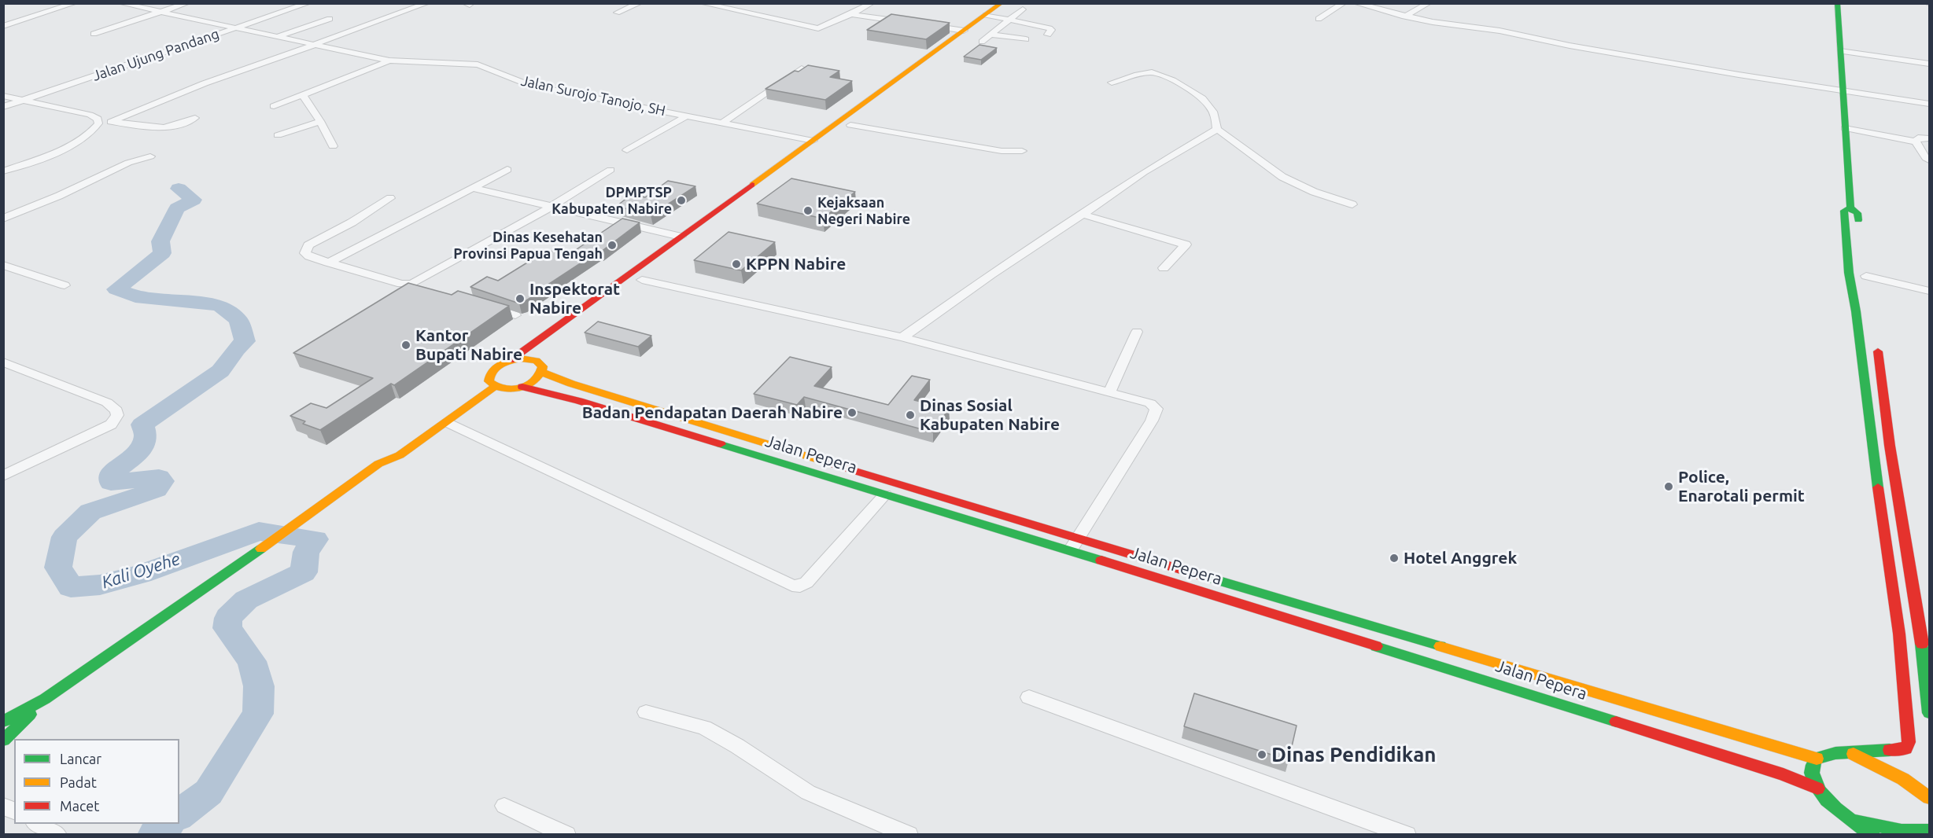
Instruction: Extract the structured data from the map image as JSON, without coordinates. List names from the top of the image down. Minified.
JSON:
{"streets":{"main road":["Jalan Pepera"],"street":["Jalan Ujung Pandang","Jalan Surojo Tanojo, SH"]},"crossings":[["Jalan Ujung Pandang","Jalan Surojo Tanojo, SH"]],"water":["Kali Oyehe"],"places":["DPMPTSP Kabupaten Nabire","Kejaksaan Negeri Nabire","Dinas Kesehatan Provinsi Papua Tengah","KPPN Nabire","Inspektorat Nabire","Kantor Bupati Nabire","Badan Pendapatan Daerah Nabire","Dinas Sosial Kabupaten Nabire","Police, Enarotali permit","Hotel Anggrek","Dinas Pendidikan"],"legend":["Lancar","Padat","Macet"]}
